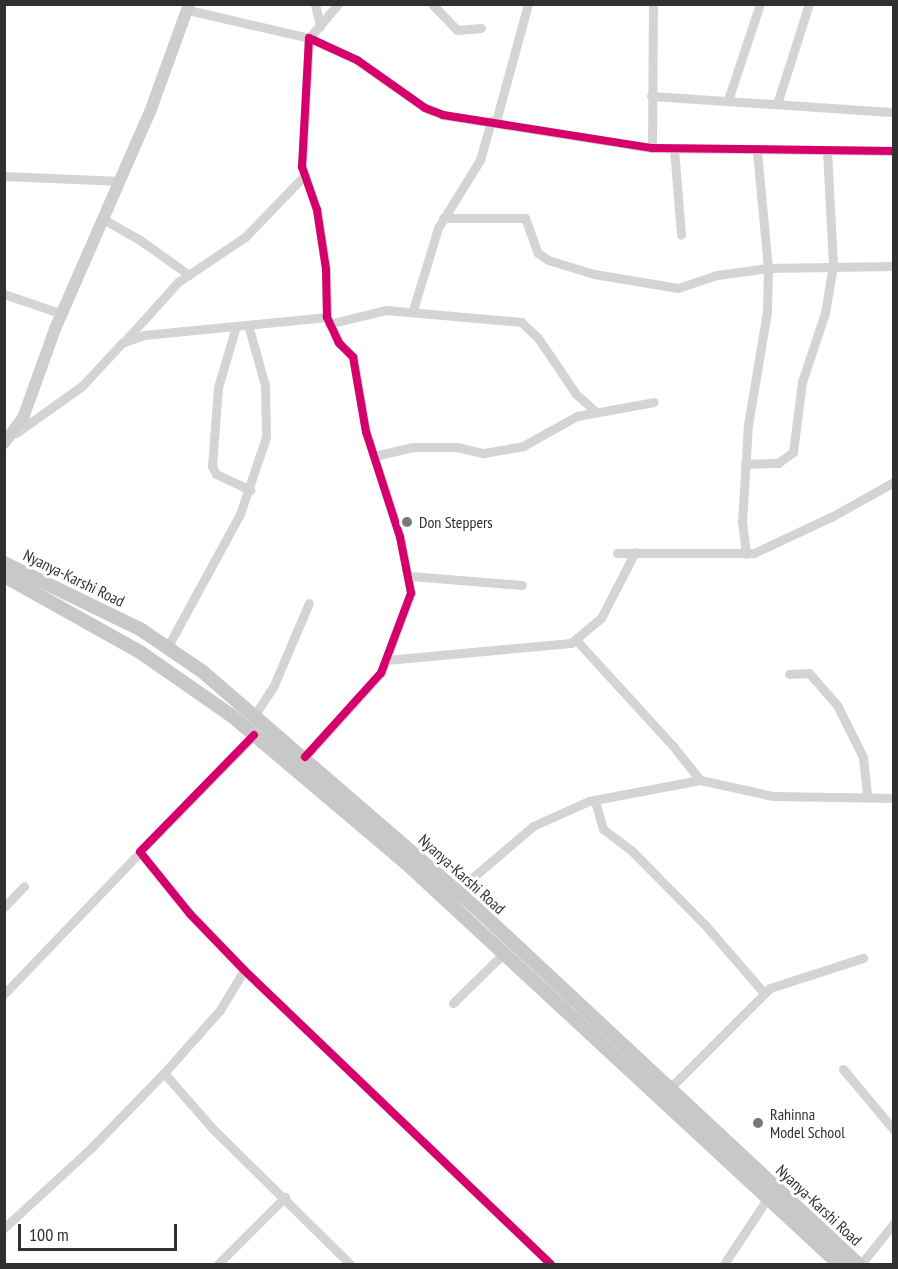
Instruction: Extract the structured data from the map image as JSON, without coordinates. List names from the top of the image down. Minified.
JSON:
{"streets":{"main road":["Nyanya-Karshi Road"]},"places":["Don Steppers","Rahinna Model School"],"scale_bar":"100 m"}
